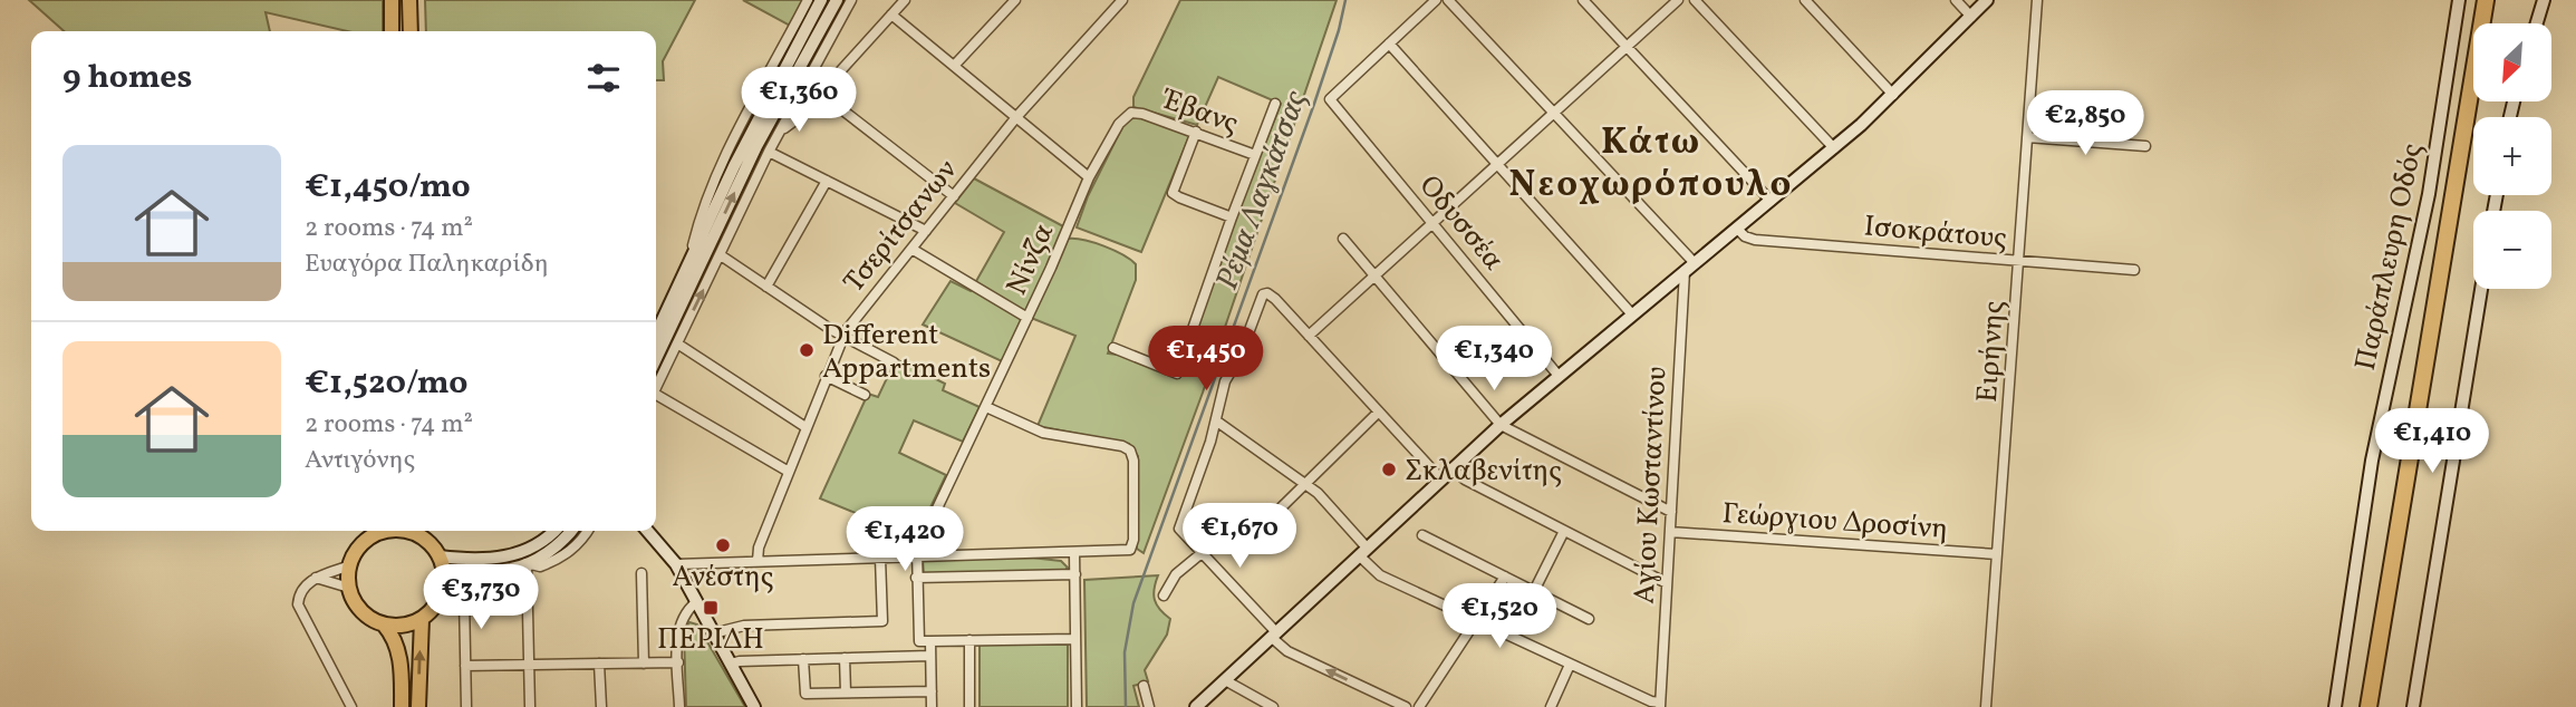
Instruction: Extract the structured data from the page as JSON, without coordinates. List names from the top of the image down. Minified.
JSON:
{"streets":{"street":["Έβανς","Οδυσσέα","Τσερίτσανων","Ισοκράτους","Παράπλευρη Οδός","Νίνζα","Ειρήνης","Αγίου Κωσταντίνου","Γεώργιου Δροσίνη"]},"crossings":[["Έβανς","Νίνζα"],["Ισοκράτους","Ειρήνης"],["Ειρήνης","Γεώργιου Δροσίνη"],["Αγίου Κωσταντίνου","Γεώργιου Δροσίνη"]],"districts":["Κάτω Νεοχωρόπουλο"],"water":["Ρέμα Λαγκάτσας"],"places":{"other":["Different Appartments","Σκλαβενίτης","Ανέστης"],"transit":["ΠΕΡΙΔΗ"]},"north":"bottom left","page":{"map_buttons":["+","−"],"heading":"9 homes","price":["€1,360","€2,850","€1,450","€1,340","€1,410","€1,670","€1,420","€3,730","€1,520"],"list":[{"name":"€1,450/mo","note":"2 rooms · 74 m² · Ευαγόρα Παληκαρίδη"},{"name":"€1,520/mo","note":"2 rooms · 74 m² · Αντιγόνης"}]}}
